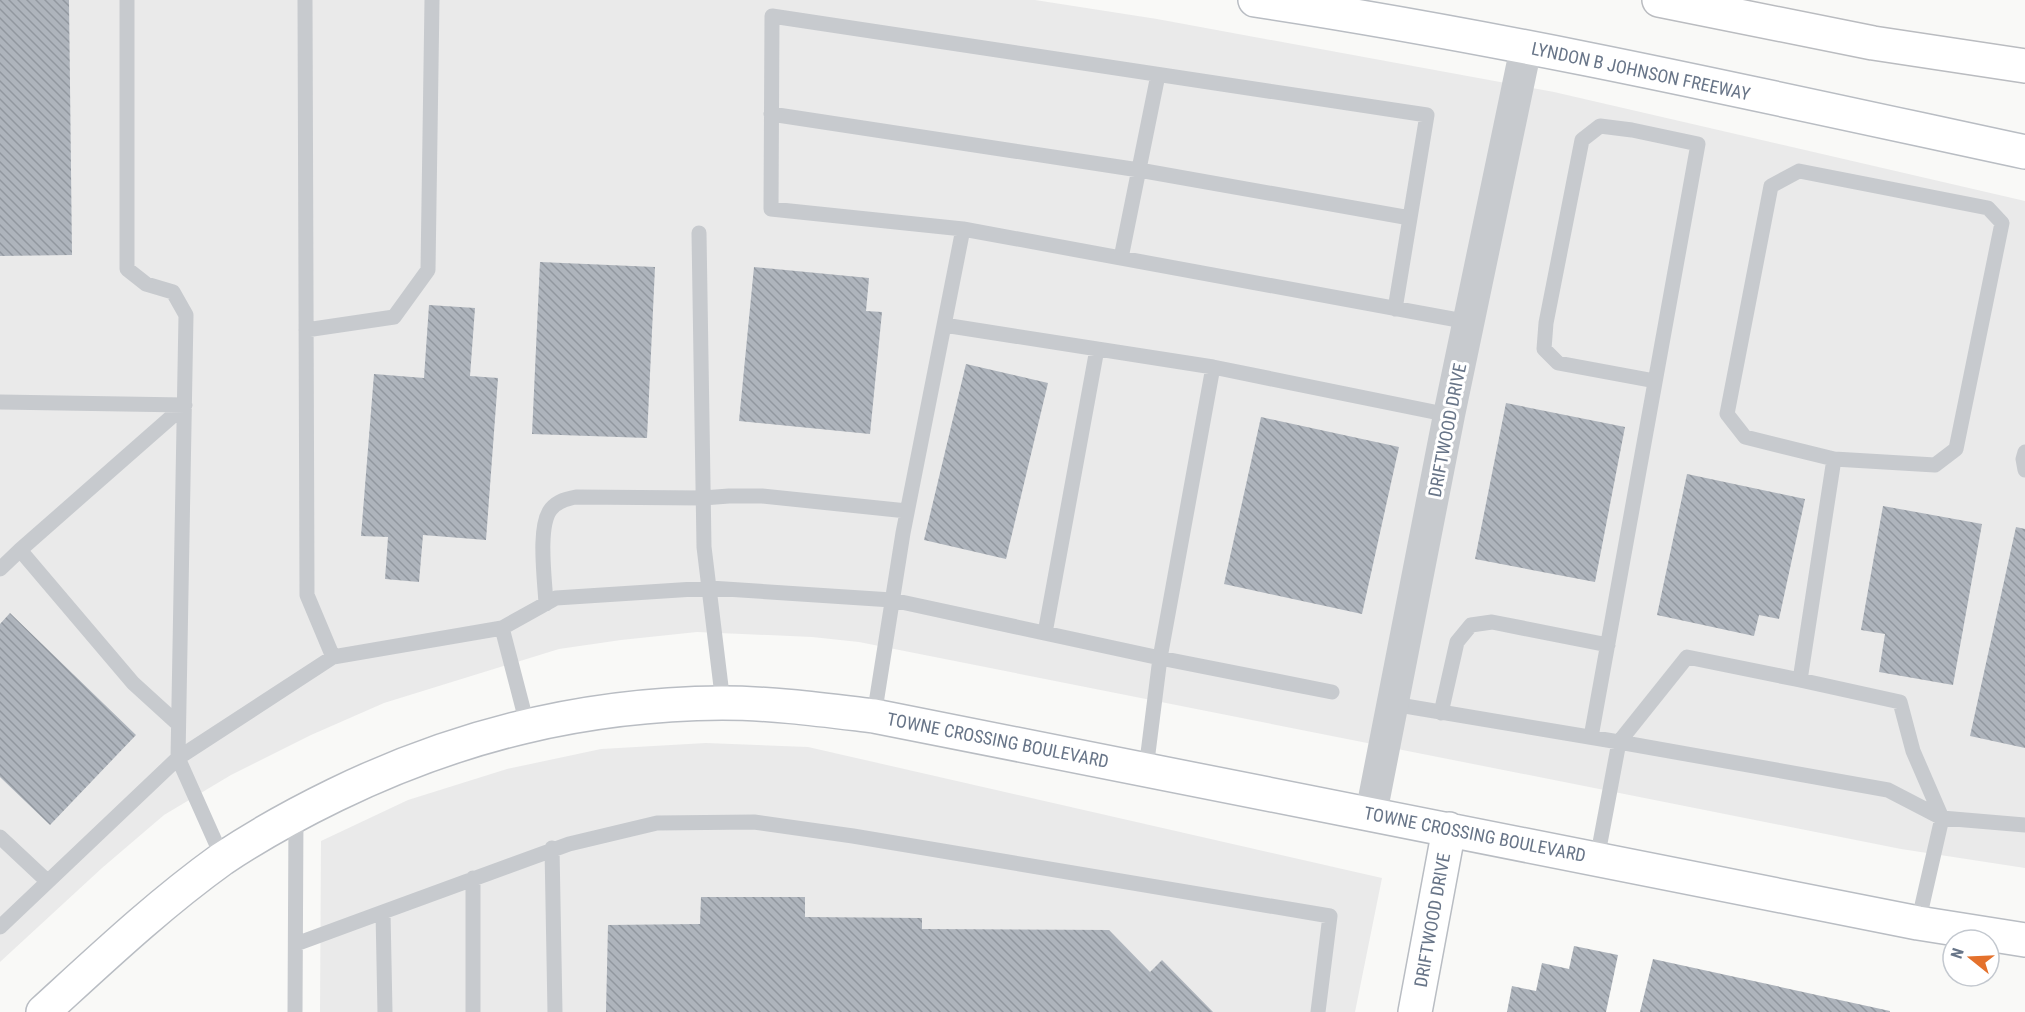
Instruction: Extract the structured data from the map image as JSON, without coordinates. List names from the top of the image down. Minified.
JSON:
{"streets":{"main road":["LYNDON B JOHNSON FREEWAY","DRIFTWOOD DRIVE","TOWNE CROSSING BOULEVARD"]},"crossings":[["LYNDON B JOHNSON FREEWAY","DRIFTWOOD DRIVE"],["DRIFTWOOD DRIVE","TOWNE CROSSING BOULEVARD"]],"north":"left"}
